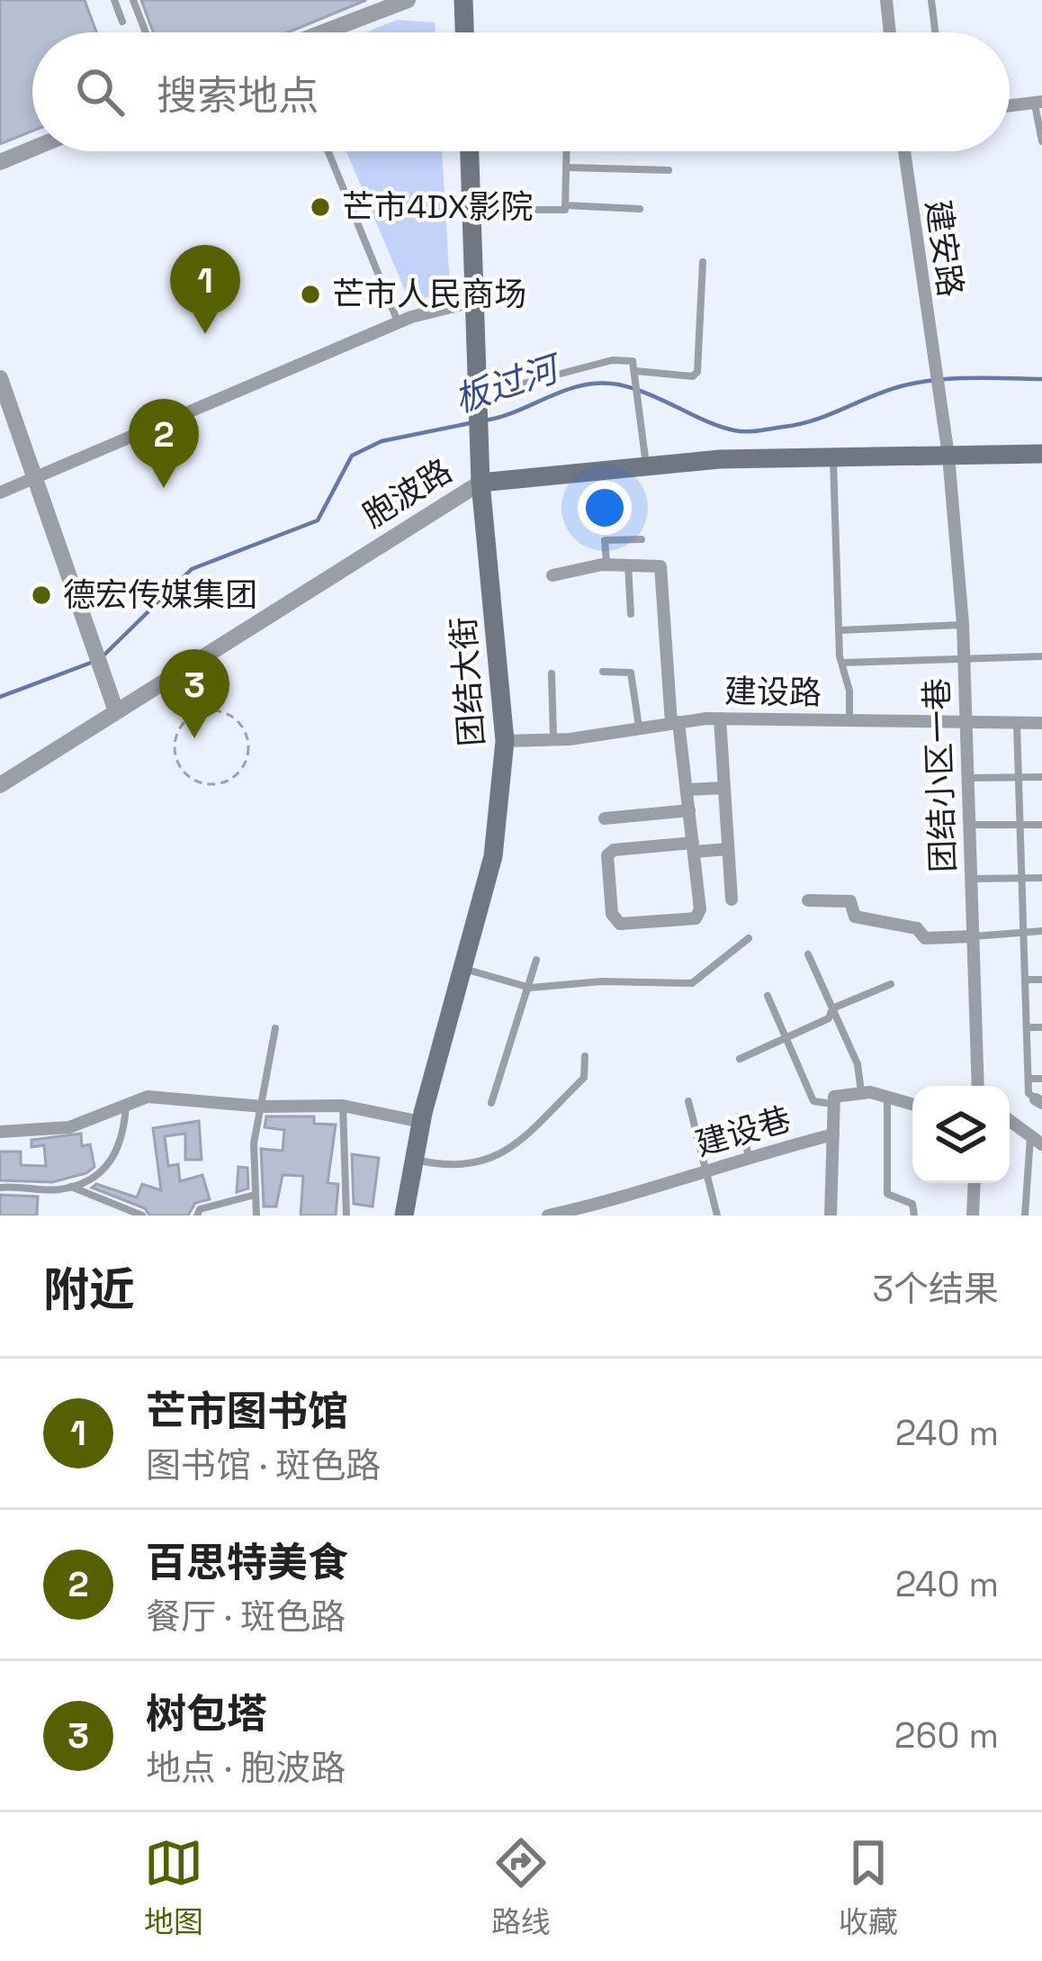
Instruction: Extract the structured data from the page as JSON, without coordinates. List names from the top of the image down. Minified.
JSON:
{"streets":{"main road":["胞波路","团结大街"],"street":["建安路","建设路","团结小区一巷","建设巷"]},"crossings":[["建安路","胞波路"],["建安路","团结小区一巷"],["胞波路","团结大街"],["胞波路","团结小区一巷"],["团结大街","建设路"],["建设路","团结小区一巷"]],"water":["板过河"],"places":["芒市4DX影院","芒市人民商场","德宏传媒集团"],"page":{"search":"搜索地点","pins":["1","2","3"],"heading":["附近","3个结果"],"list":[{"mark":"1","name":"芒市图书馆","note":"图书馆 · 斑色路","value":"240 m"},{"mark":"2","name":"百思特美食","note":"餐厅 · 斑色路","value":"240 m"},{"mark":"3","name":"树包塔","note":"地点 · 胞波路","value":"260 m"}],"nav":["地图","路线","收藏"]}}
